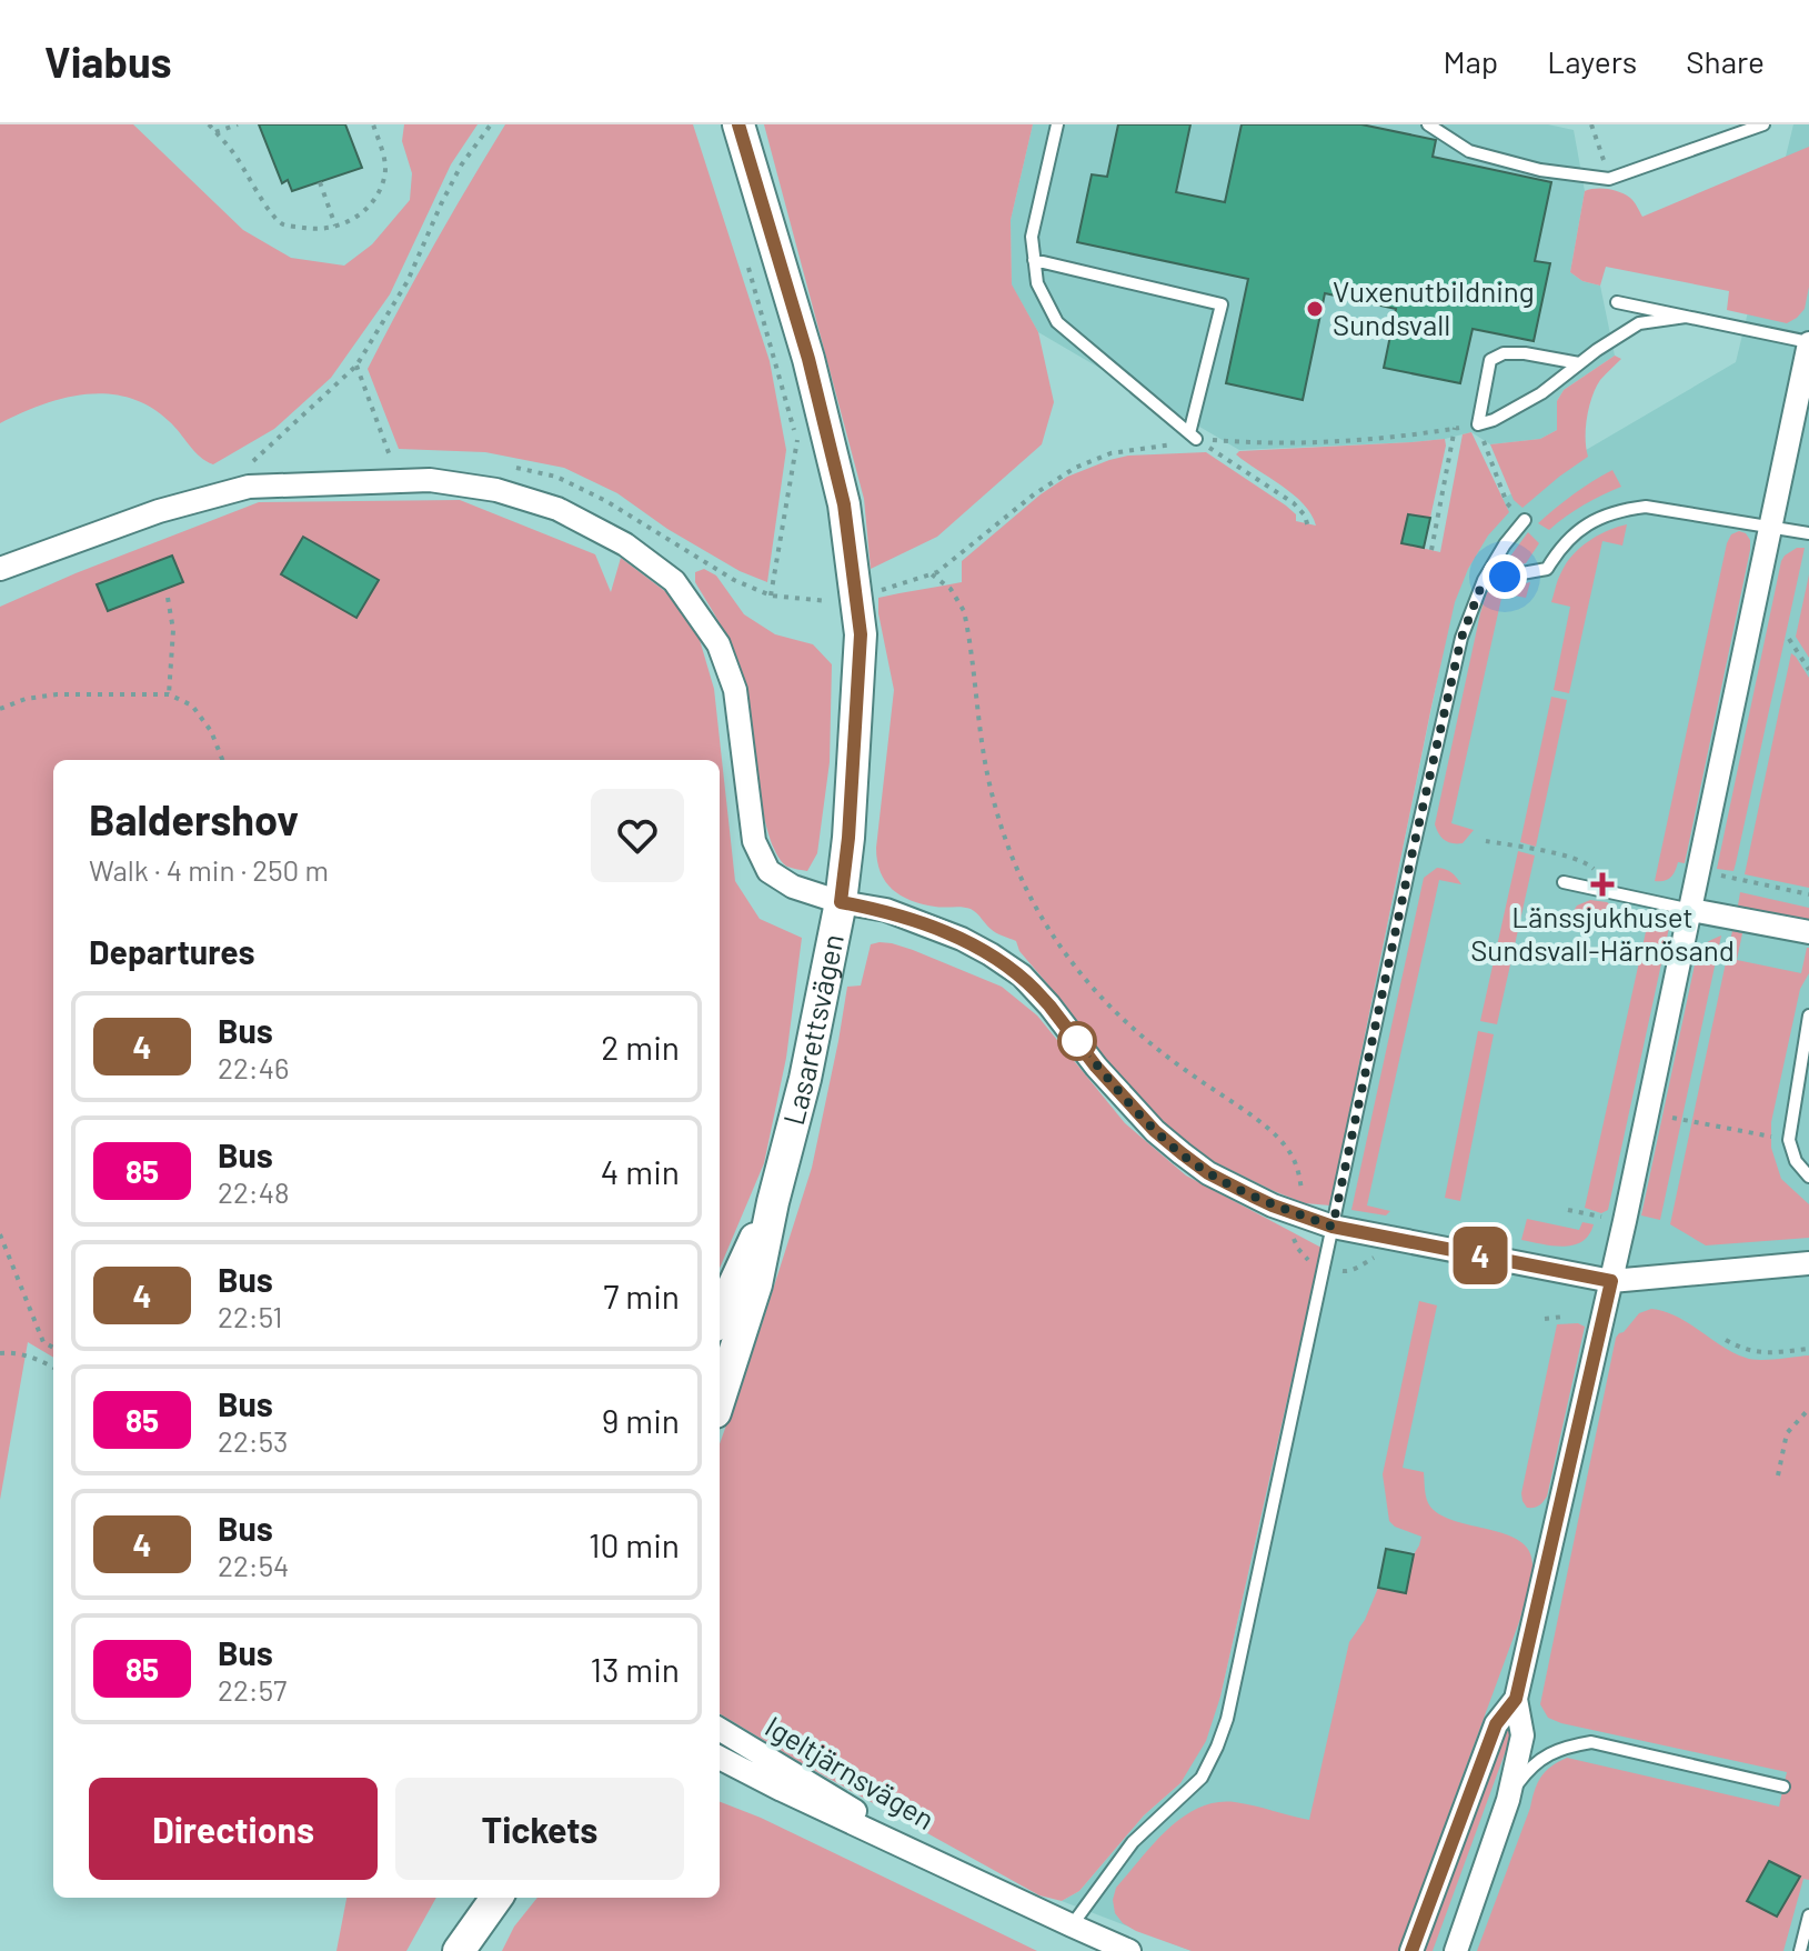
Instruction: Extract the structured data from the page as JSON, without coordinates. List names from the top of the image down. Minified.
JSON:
{"streets":{"street":["Lasarettsvägen","Igeltjärnsvägen"]},"places":{"other":["Vuxenutbildning Sundsvall"],"health":["Länssjukhuset Sundsvall-Härnösand"]},"lines":["bus line 4"],"page":{"header":"Viabus","nav":["Map","Layers","Share"],"on_map":"4","heading":[["Baldershov","Walk · 4 min · 250 m"],"Departures"],"list":[{"mark":"4","name":"Bus","note":"22:46","value":"2 min"},{"mark":"85","name":"Bus","note":"22:48","value":"4 min"},{"mark":"4","name":"Bus","note":"22:51","value":"7 min"},{"mark":"85","name":"Bus","note":"22:53","value":"9 min"},{"mark":"4","name":"Bus","note":"22:54","value":"10 min"},{"mark":"85","name":"Bus","note":"22:57","value":"13 min"}],"buttons":["Directions","Tickets"]}}
